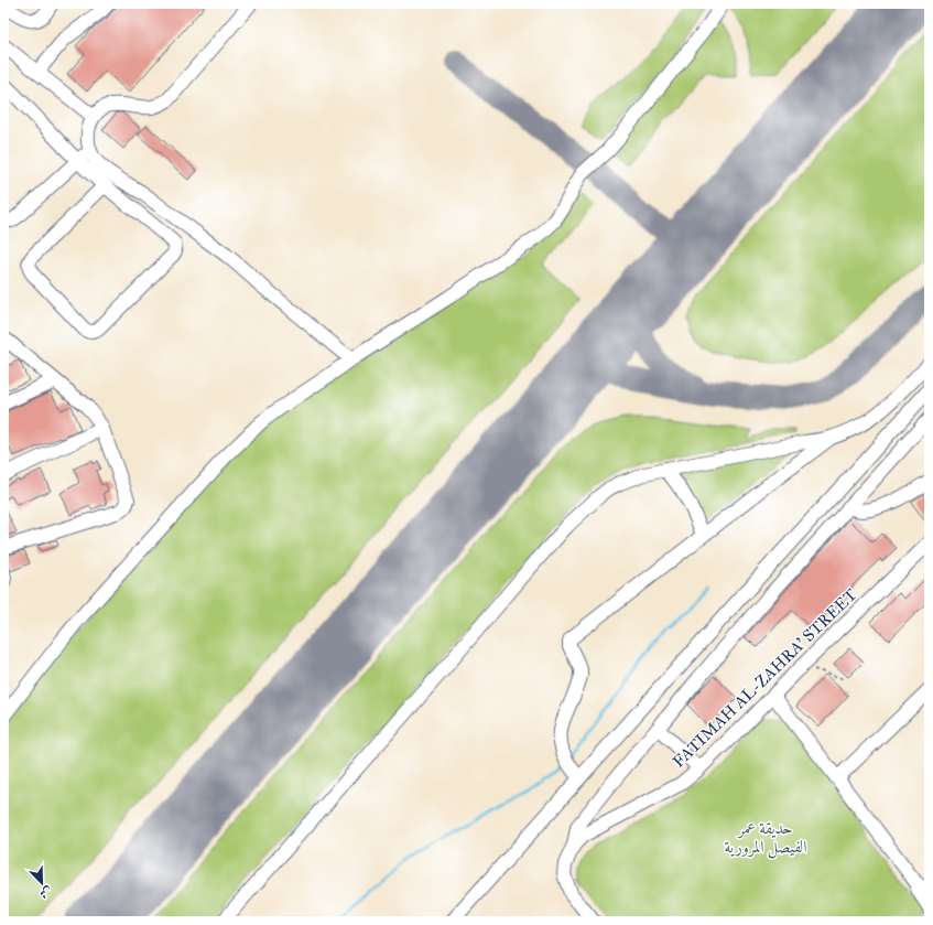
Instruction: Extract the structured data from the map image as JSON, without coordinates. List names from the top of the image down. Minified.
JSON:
{"streets":{"street":["FATIMAH AL-ZAHRA’ STREET"]},"parks":["حديقة عمر الفيصل المرورية"],"north":"bottom right"}
